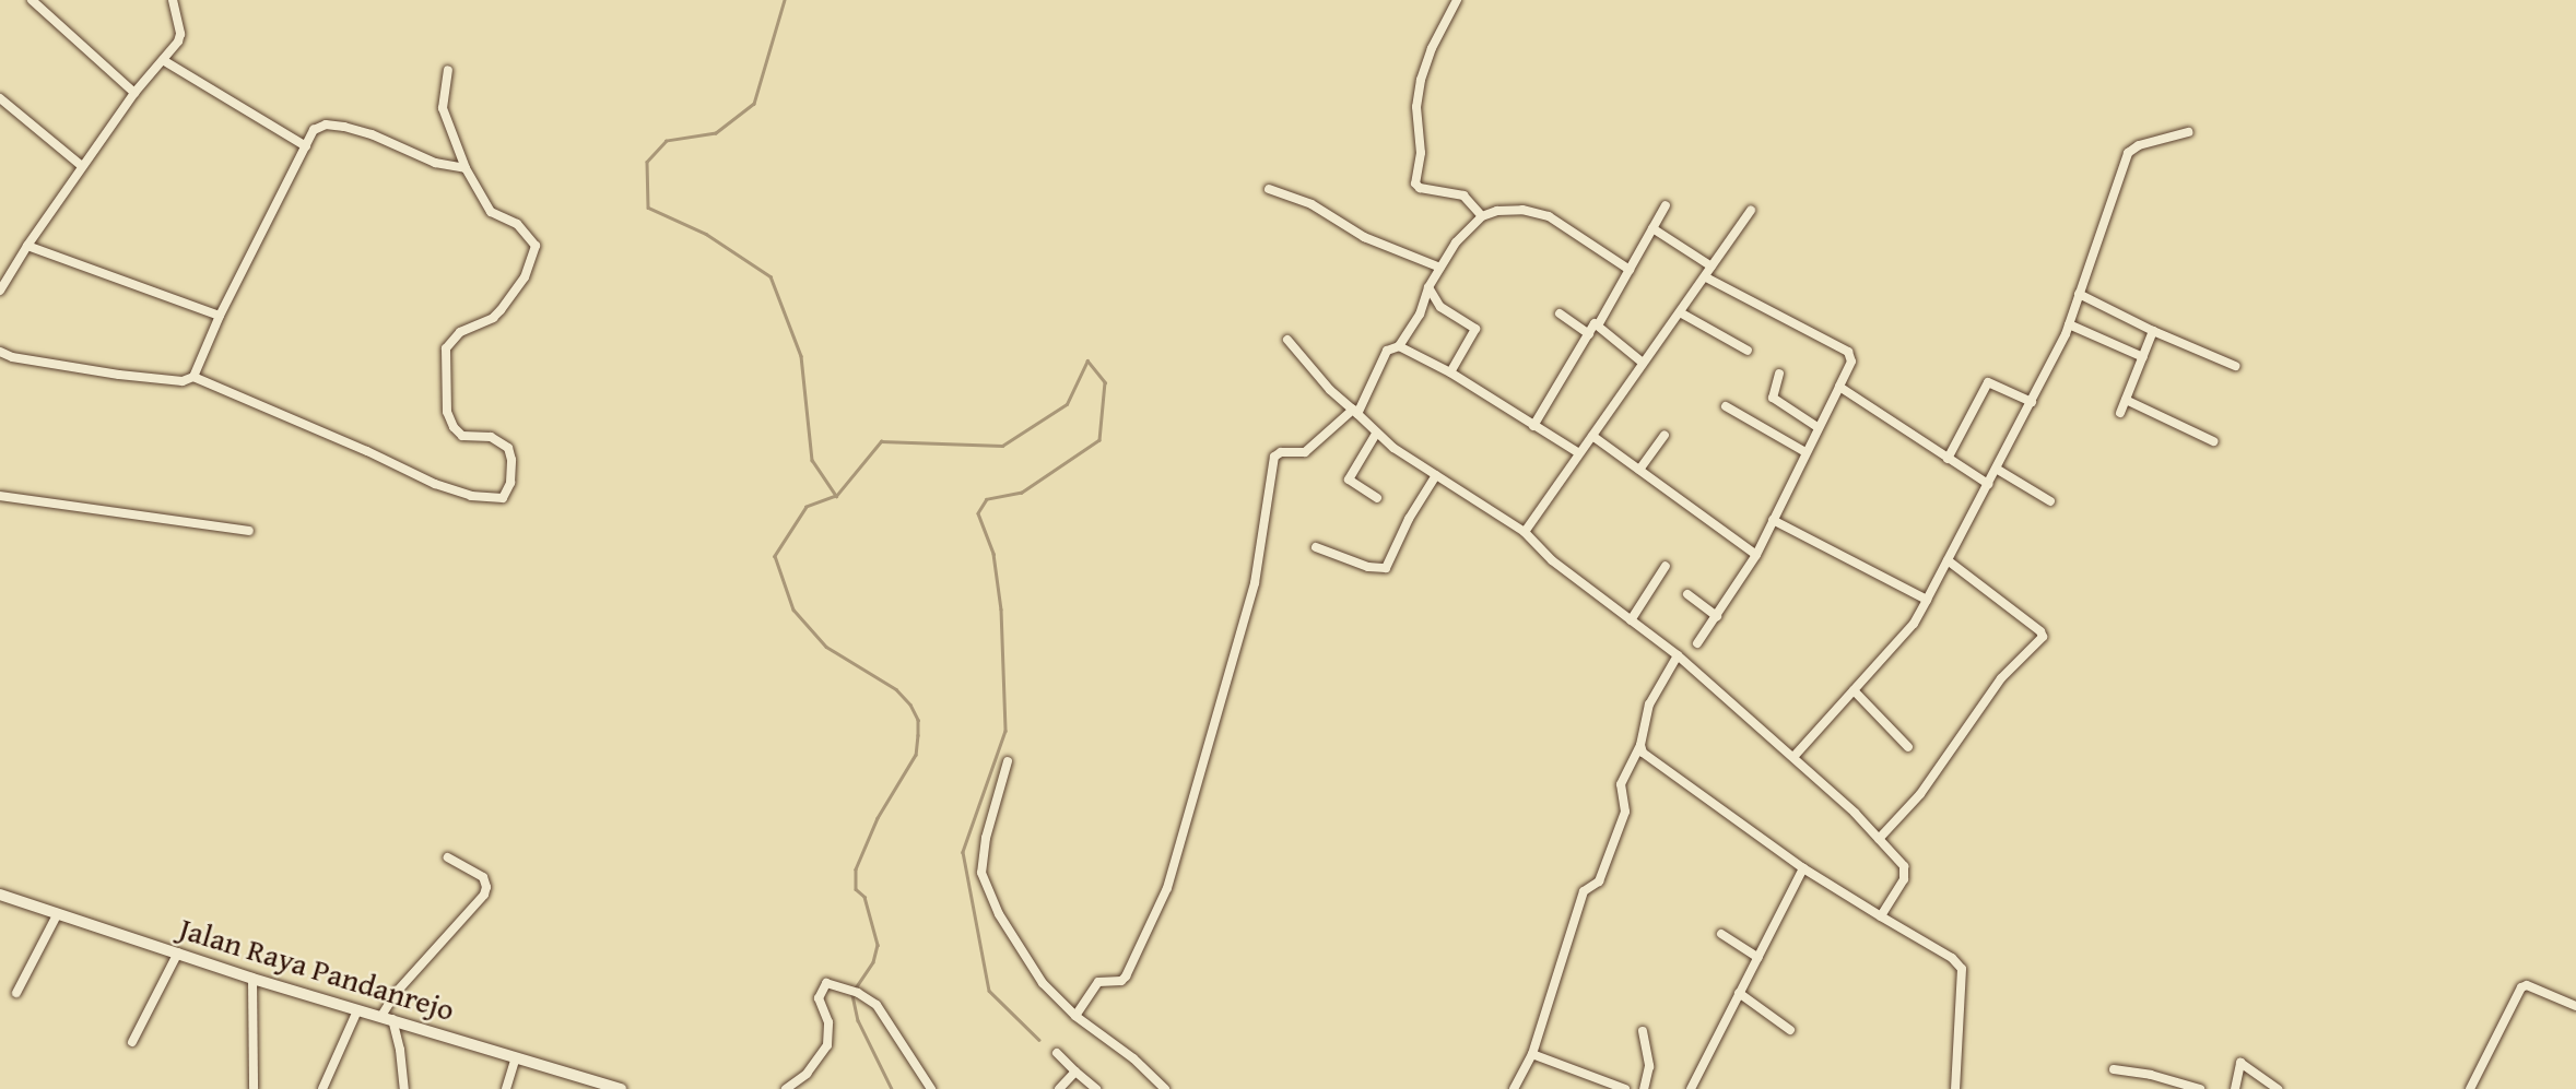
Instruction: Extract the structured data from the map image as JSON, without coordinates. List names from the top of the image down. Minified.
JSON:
{"streets":{"main road":["Jalan Raya Pandanrejo"]}}
